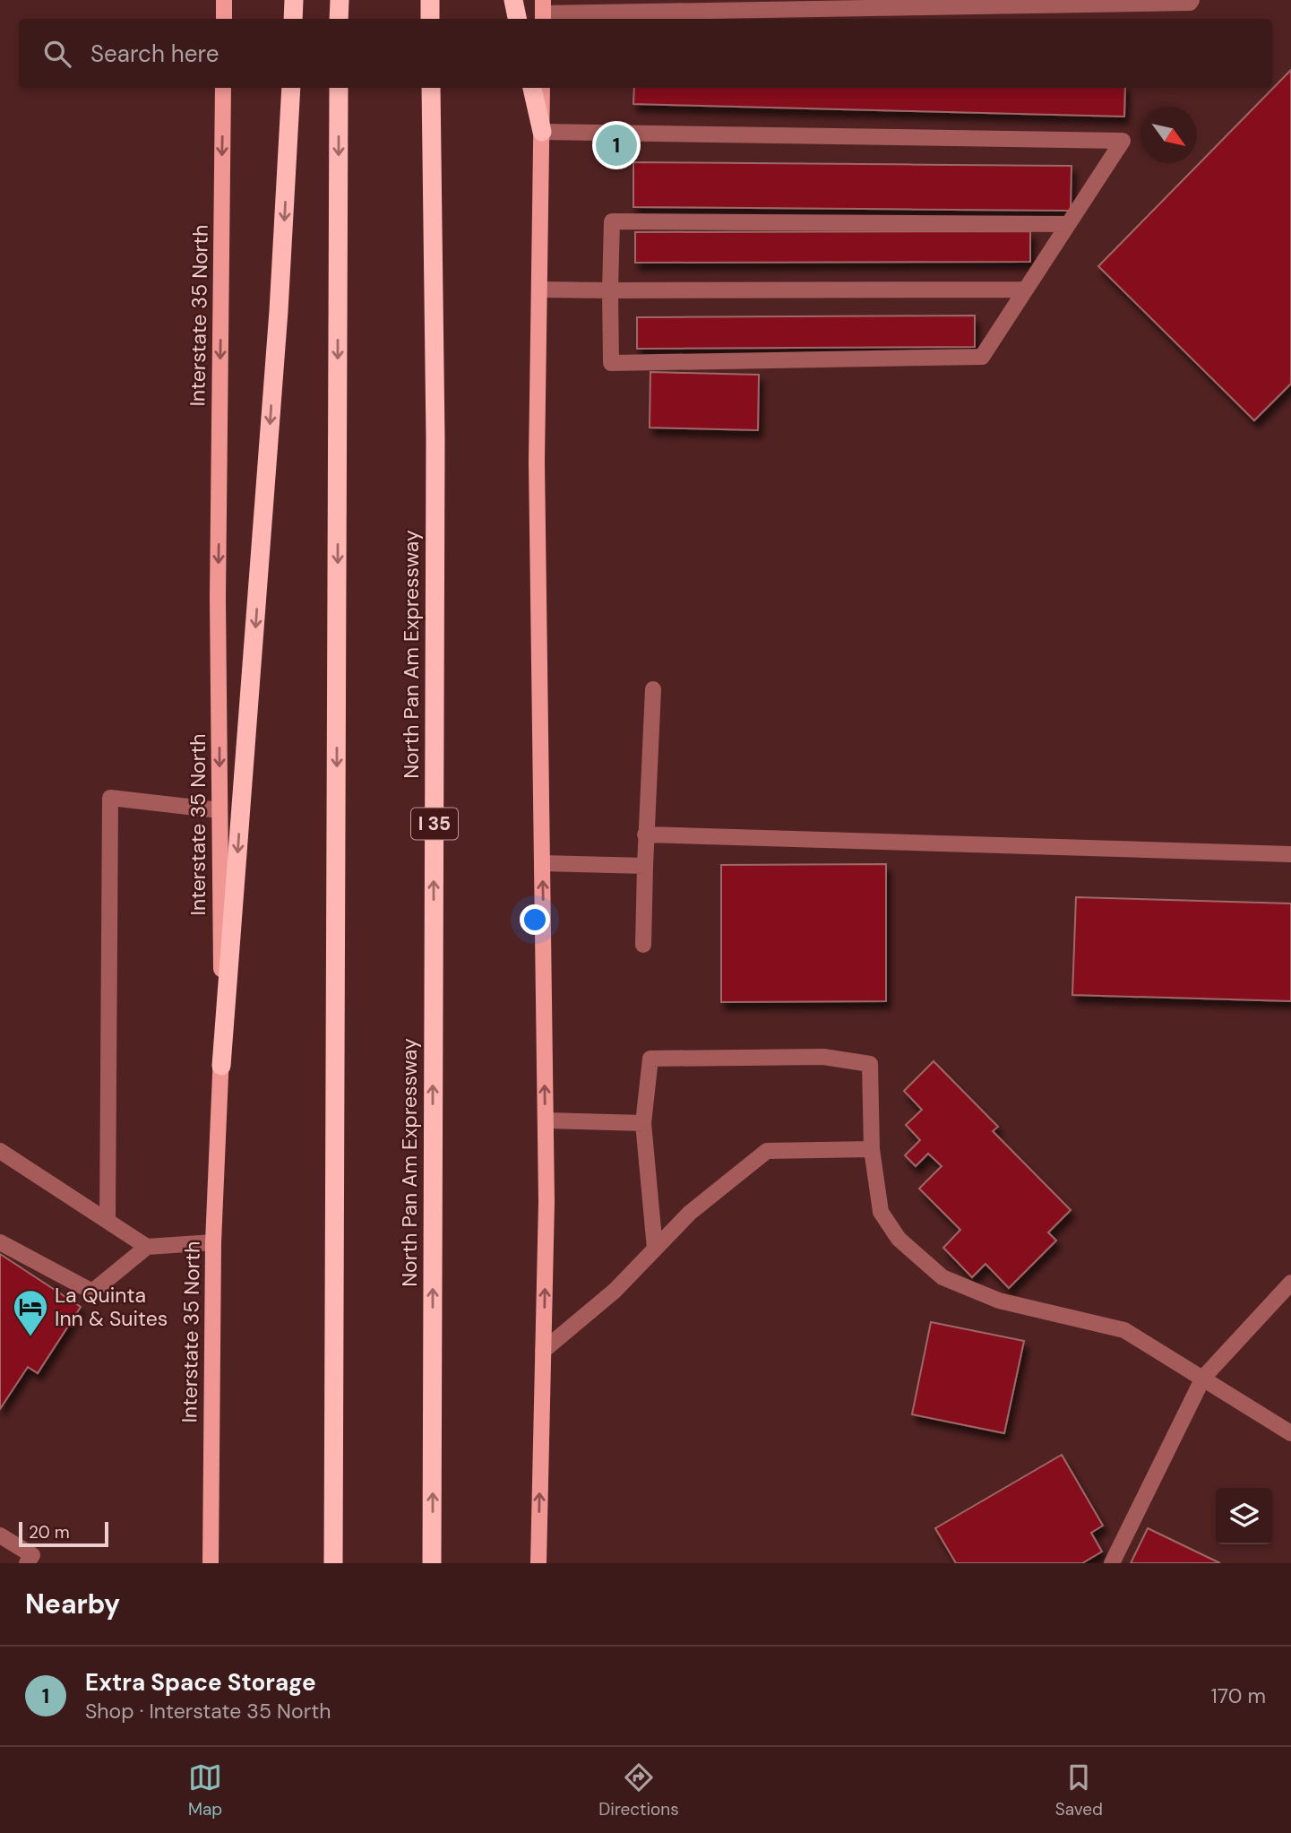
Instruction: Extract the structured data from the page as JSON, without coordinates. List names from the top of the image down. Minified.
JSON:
{"streets":{"highway":["North Pan Am Expressway","I 35"],"main road":["Interstate 35 North"]},"one_way":["Interstate 35 North"],"places":{"hotel":["La Quinta Inn & Suites"]},"scale_bar":"20 m","north":"bottom right","page":{"search":"Search here","pins":"1","scale":"20 m","heading":"Nearby","list":[{"mark":"1","name":"Extra Space Storage","note":"Shop · Interstate 35 North","value":"170 m"}],"nav":["Map","Directions","Saved"]}}
